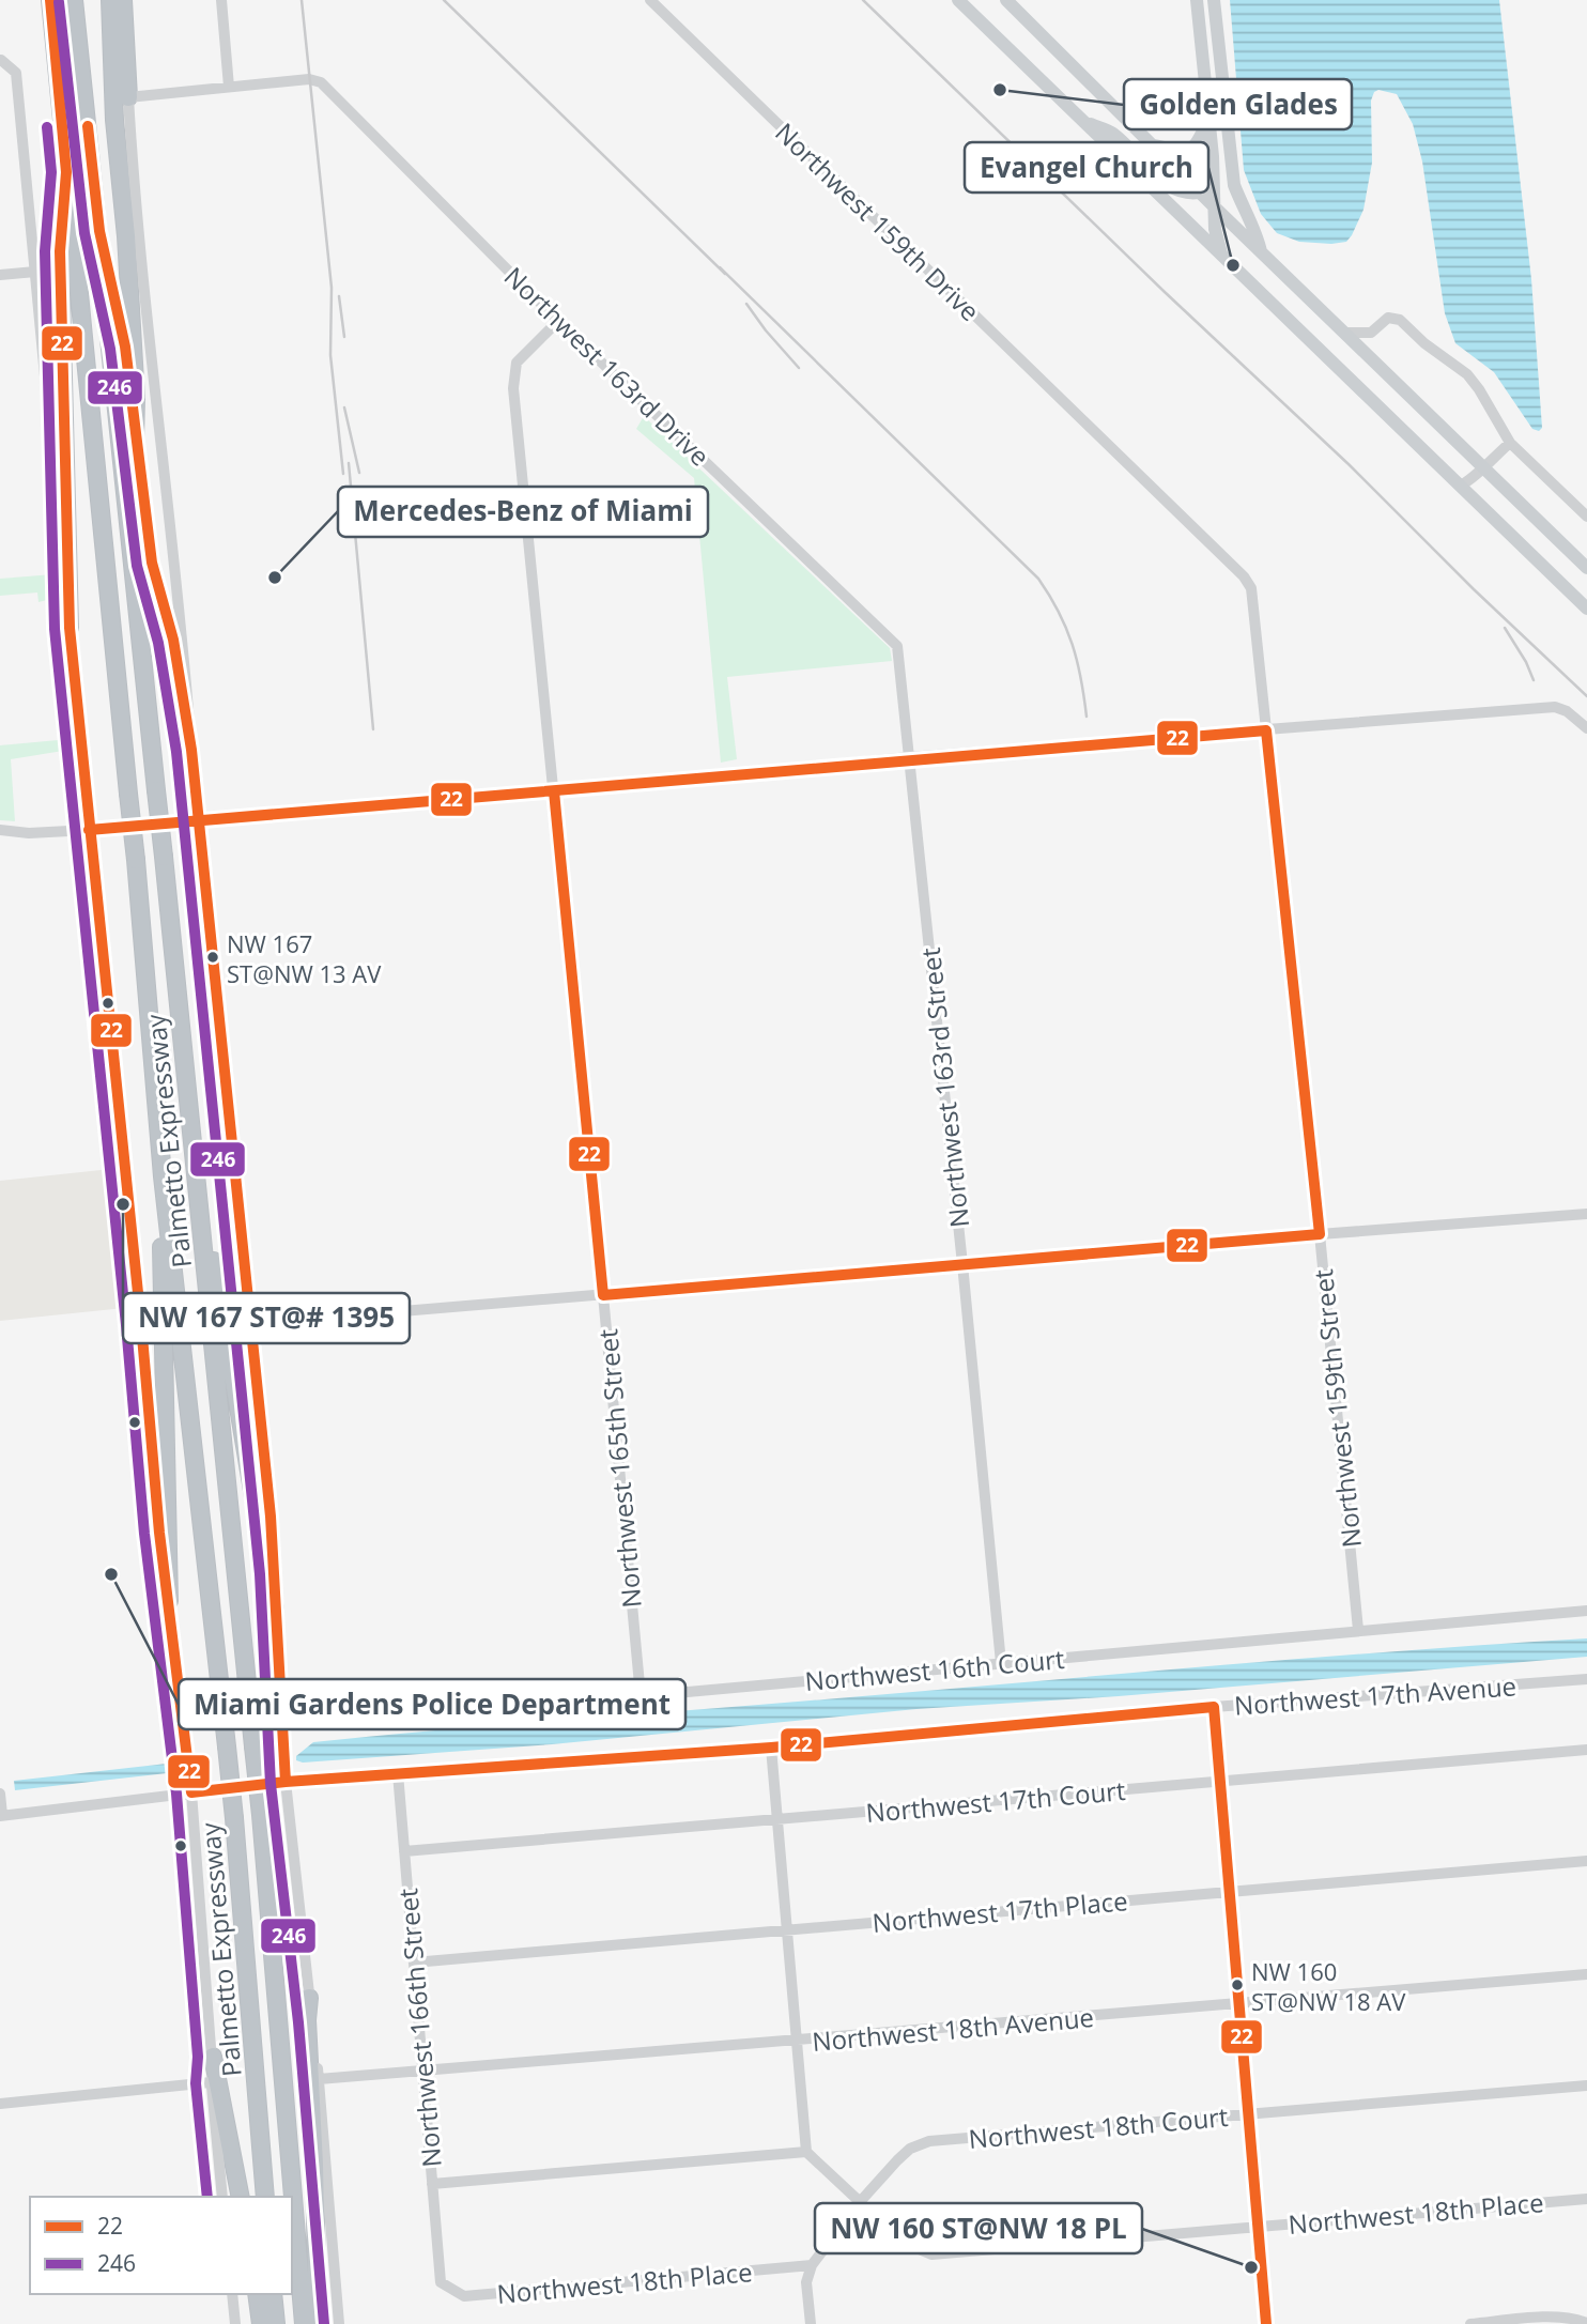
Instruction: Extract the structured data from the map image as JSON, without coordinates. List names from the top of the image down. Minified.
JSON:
{"streets":{"highway":["Palmetto Expressway"],"street":["Northwest 159th Drive","Northwest 163rd Drive","Northwest 163rd Street","Northwest 159th Street","Northwest 165th Street","Northwest 16th Court","Northwest 17th Avenue","Northwest 17th Court","Northwest 17th Place","Northwest 166th Street","Northwest 18th Avenue","Northwest 18th Court","Northwest 18th Place"]},"crossings":[["Northwest 159th Drive","Northwest 159th Street"],["Northwest 163rd Drive","Northwest 163rd Street"],["Northwest 163rd Drive","Northwest 165th Street"],["Northwest 163rd Street","Northwest 16th Court"],["Northwest 159th Street","Northwest 16th Court"],["Northwest 165th Street","Northwest 16th Court"],["Northwest 17th Avenue","Northwest 166th Street"],["Northwest 17th Court","Northwest 166th Street"],["Northwest 17th Place","Northwest 166th Street"],["Northwest 166th Street","Northwest 18th Avenue"],["Northwest 166th Street","Northwest 18th Place"],["Northwest 18th Court","Northwest 18th Place"]],"places":["Golden Glades","Evangel Church","Mercedes-Benz of Miami","NW 167 ST@NW 13 AV","NW 167 ST@# 1395","Miami Gardens Police Department","NW 160 ST@NW 18 AV","NW 160 ST@NW 18 PL"],"lines":["transit line 22","transit line 246"],"legend":["22","246"]}
